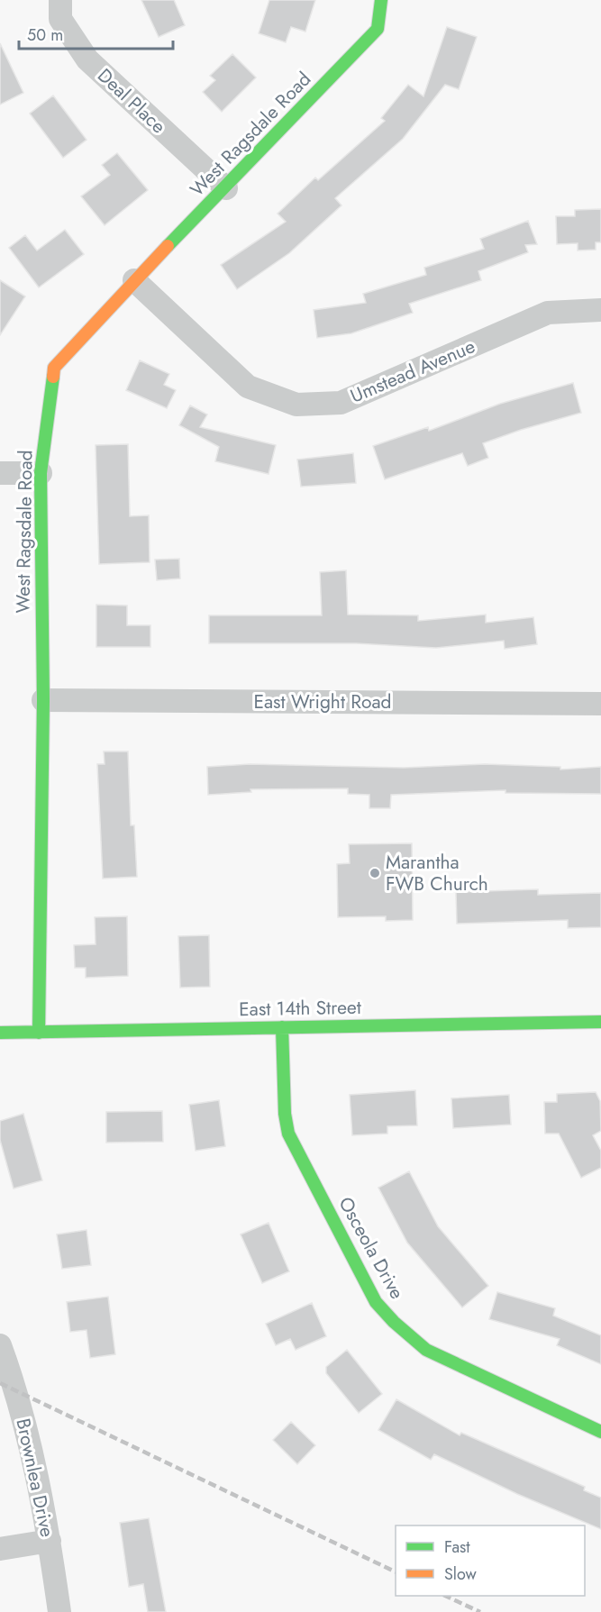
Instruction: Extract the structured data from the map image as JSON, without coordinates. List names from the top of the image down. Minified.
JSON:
{"streets":{"street":["Deal Place","West Ragsdale Road","Umstead Avenue","East Wright Road","East 14th Street","Osceola Drive","Brownlea Drive"]},"crossings":[["Deal Place","West Ragsdale Road"],["West Ragsdale Road","Umstead Avenue"],["West Ragsdale Road","East Wright Road"],["West Ragsdale Road","East 14th Street"],["East 14th Street","Osceola Drive"]],"places":["Marantha FWB Church"],"legend":["Fast","Slow"],"scale_bar":"50 m"}
